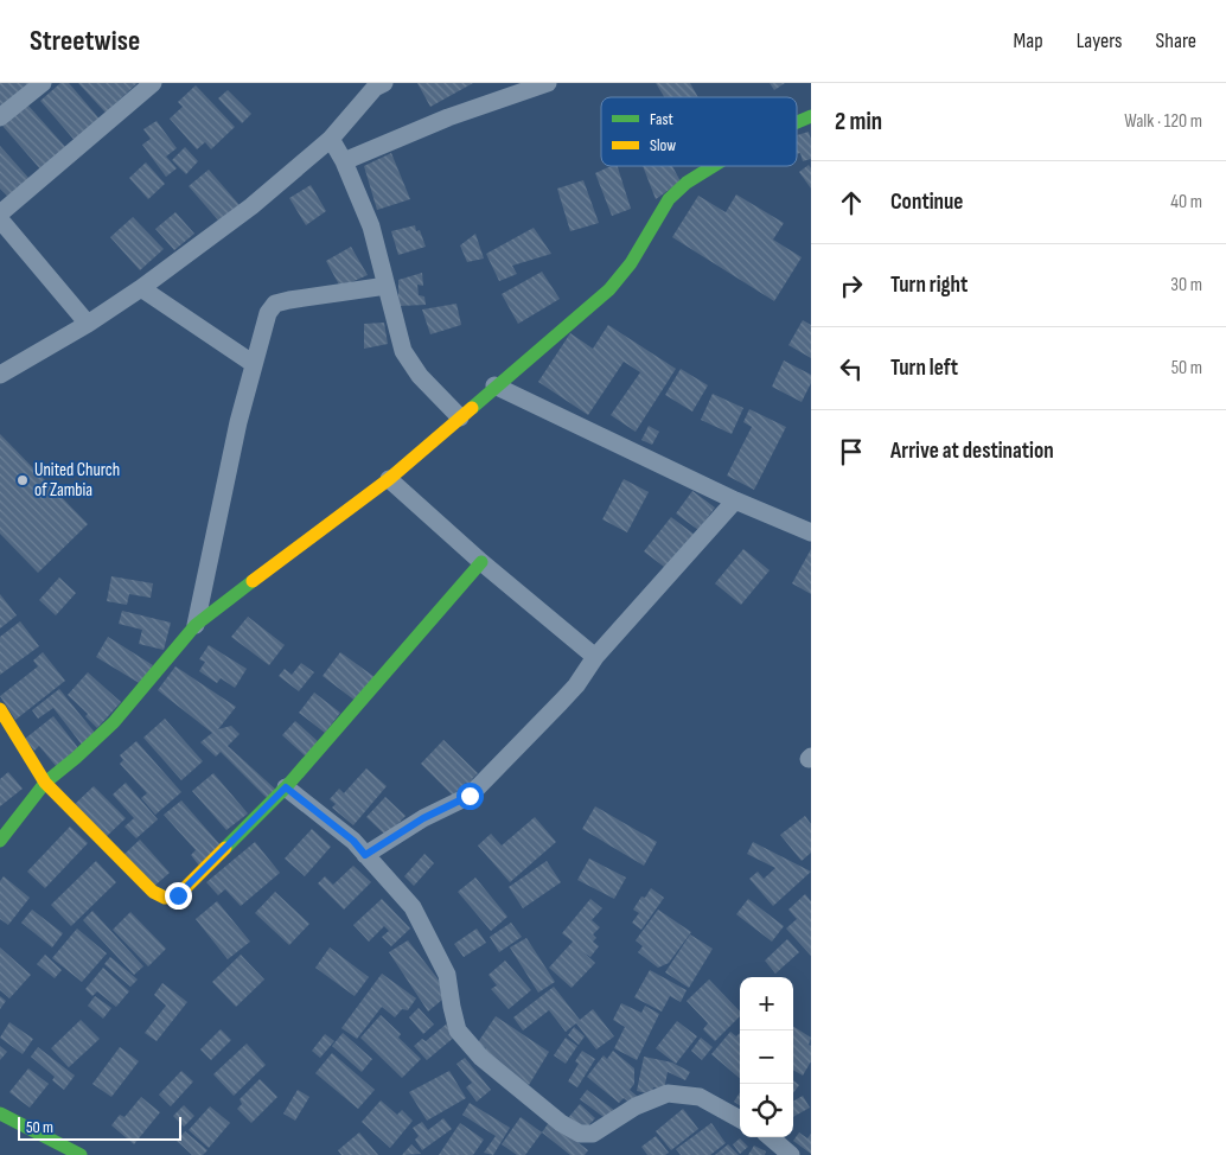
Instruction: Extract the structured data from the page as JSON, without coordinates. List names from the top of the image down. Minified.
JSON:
{"places":["United Church of Zambia"],"legend":["Fast","Slow"],"scale_bar":"50 m","page":{"header":"Streetwise","nav":["Map","Layers","Share"],"heading":["2 min","Walk · 120 m"],"list":[["Continue","40 m"],["Turn right","30 m"],["Turn left","50 m"],"Arrive at destination"],"map_buttons":["+","−"],"scale":"50 m"}}
